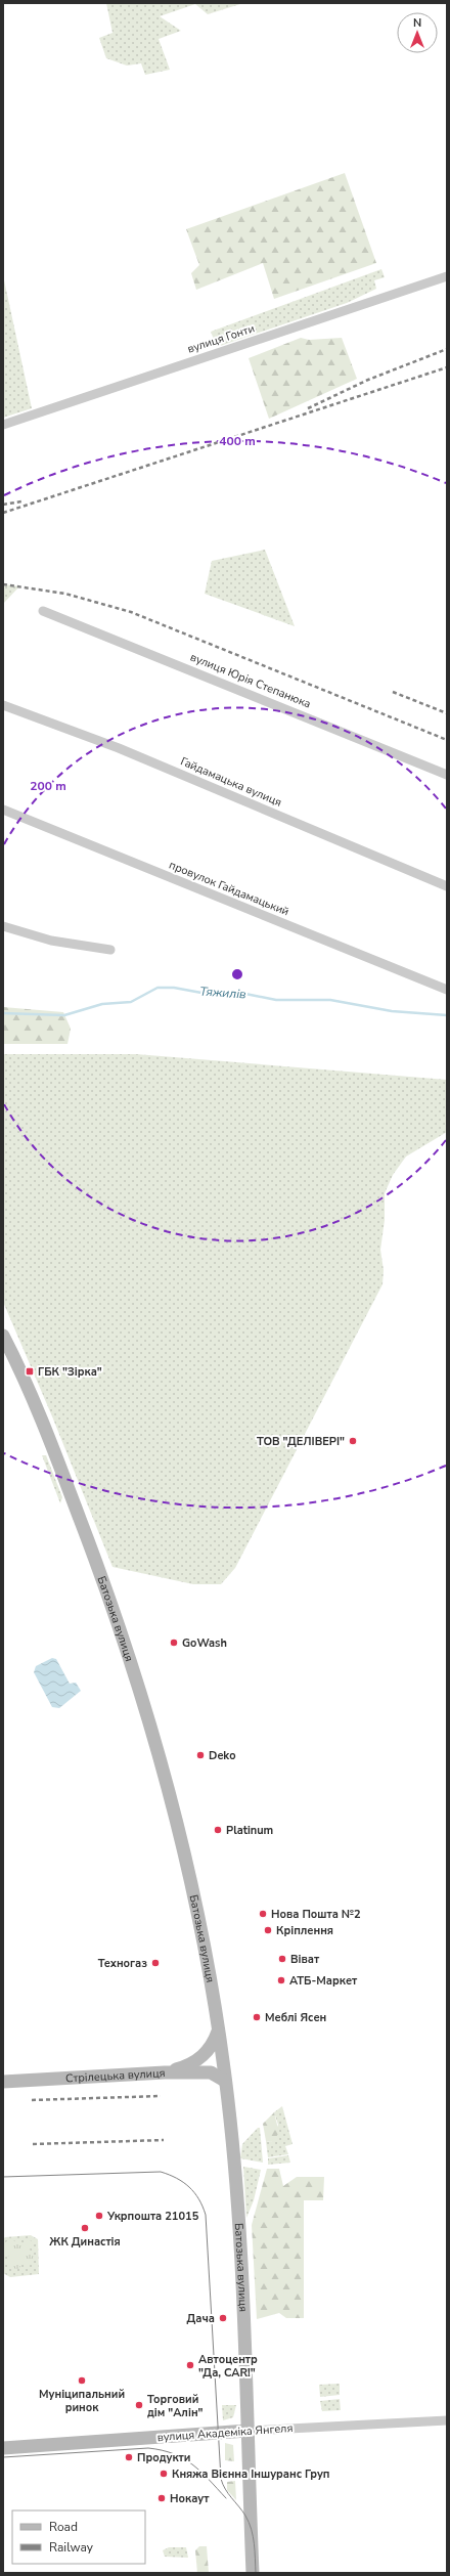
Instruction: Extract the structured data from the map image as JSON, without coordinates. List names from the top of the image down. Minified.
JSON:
{"streets":{"main road":["Батозька вулиця","Стрілецька вулиця","вулиця Академіка Янгеля"],"street":["вулиця Гонти","вулиця Юрія Степанюка","Гайдамацька вулиця","провулок Гайдамацький"]},"crossings":[["Батозька вулиця","Стрілецька вулиця"],["Батозька вулиця","вулиця Академіка Янгеля"]],"water":["Тяжилів"],"places":{"transit":["ГБК \"Зірка\""],"other":["ТОВ \"ДЕЛІВЕРІ\"","GoWash","Deko","Platinum","Нова Пошта №2","Кріплення","Віват","Техногаз","АТБ-Маркет","Меблі Ясен","Укрпошта 21015","ЖК Династія","Дача","Автоцентр \"Да, CAR!\"","Муніципальний ринок","Торговий дім \"Алін\"","Продукти","Княжа Вієнна Іншуранс Груп","Нокаут"]},"legend":["Road","Railway"],"north":"top","rings":["400 m","200 m"]}
